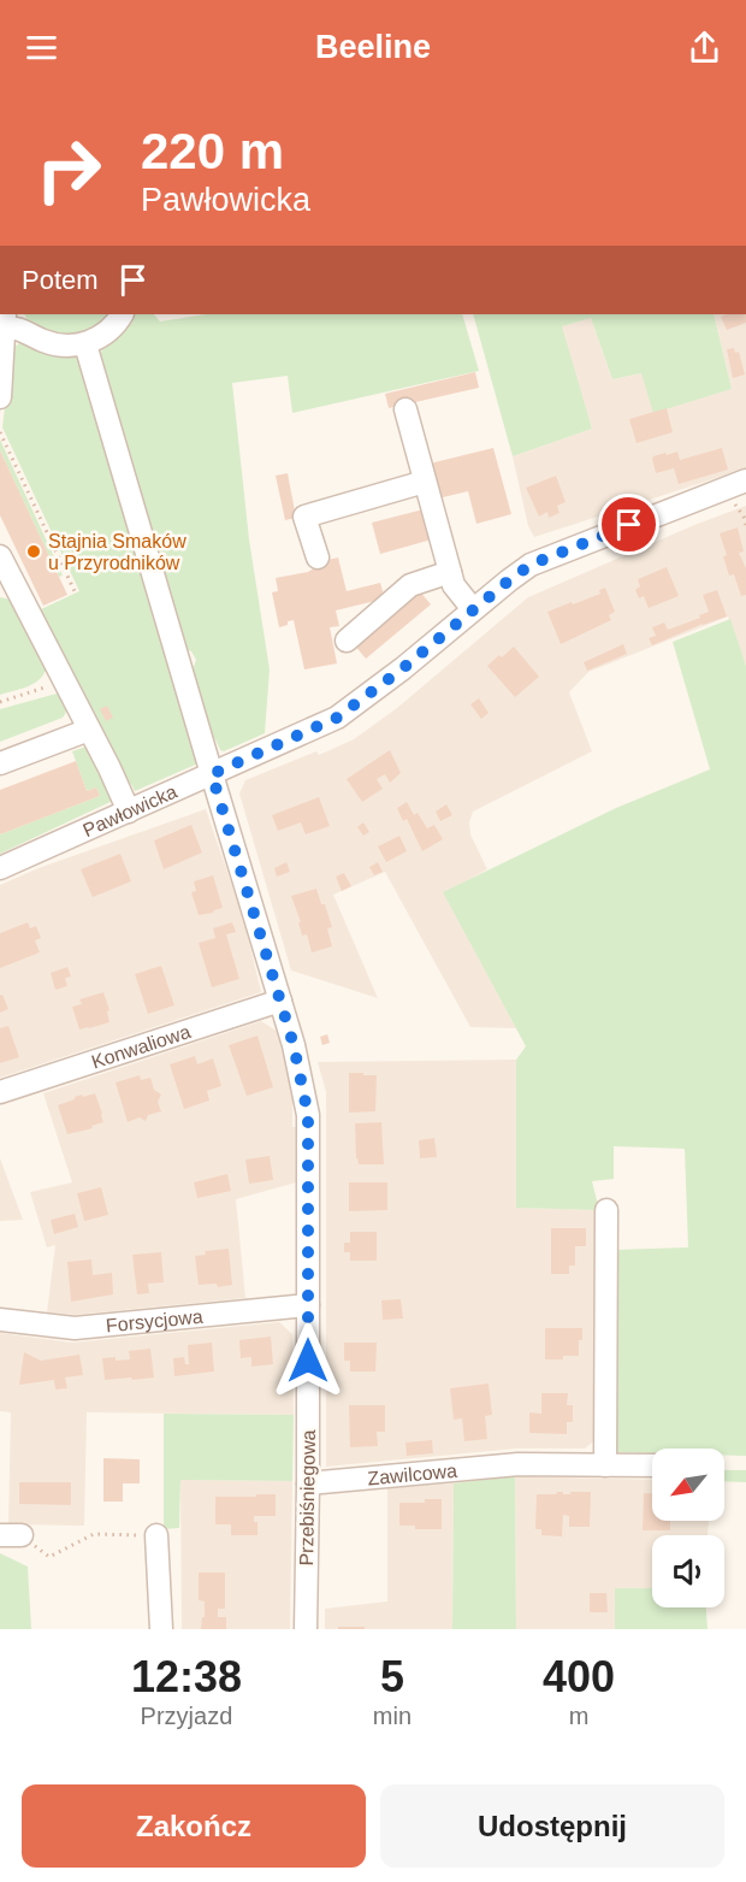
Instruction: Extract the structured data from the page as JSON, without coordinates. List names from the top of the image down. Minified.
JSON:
{"streets":{"street":["Pawłowicka","Konwaliowa","Forsycjowa","Zawilcowa","Przebiśniegowa"]},"crossings":[["Pawłowicka","Przebiśniegowa"],["Konwaliowa","Przebiśniegowa"],["Forsycjowa","Przebiśniegowa"],["Zawilcowa","Przebiśniegowa"]],"places":["Stajnia Smaków u Przyrodników"],"north":"bottom left","page":{"header":"Beeline","turn":["220 m","Pawłowicka"],"then":"Potem","eta":["12:38","Przyjazd","5","min","400","m"],"buttons":["Zakończ","Udostępnij"]}}
